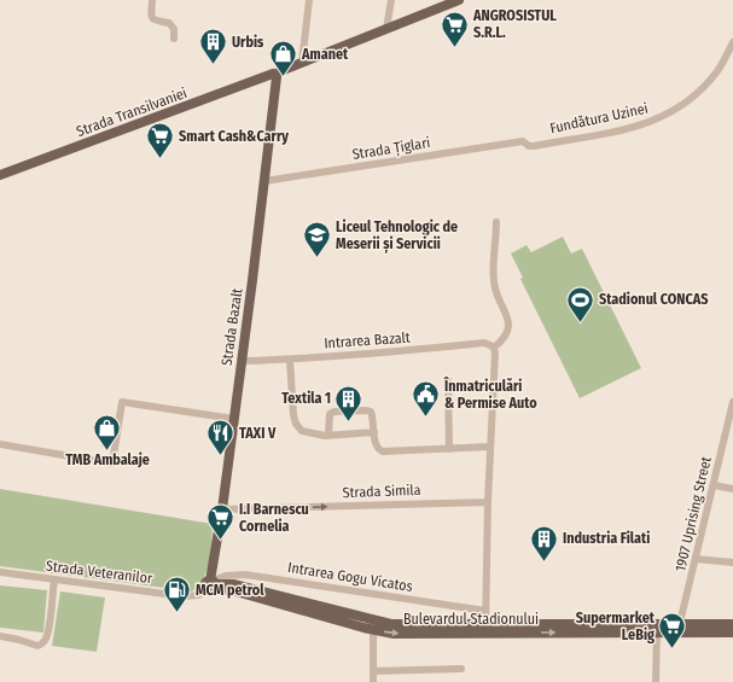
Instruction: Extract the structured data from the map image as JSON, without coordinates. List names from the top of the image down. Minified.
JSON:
{"streets":{"main road":["Strada Transilvaniei","Strada Bazalt","Bulevardul Stadionului"],"street":["Fundătura Uzinei","Strada Țiglari","Intrarea Bazalt","Strada Simila","1907 Uprising Street","Strada Veteranilor","Intrarea Gogu Vicatos"]},"crossings":[["Strada Transilvaniei","Strada Bazalt"],["Fundătura Uzinei","Strada Țiglari"],["Strada Țiglari","Strada Bazalt"],["Strada Bazalt","Intrarea Bazalt"],["Strada Bazalt","Strada Simila"],["Strada Bazalt","Strada Veteranilor"],["Strada Bazalt","Intrarea Gogu Vicatos"],["Strada Bazalt","Bulevardul Stadionului"],["1907 Uprising Street","Bulevardul Stadionului"],["Strada Veteranilor","Intrarea Gogu Vicatos"],["Strada Veteranilor","Bulevardul Stadionului"],["Intrarea Gogu Vicatos","Bulevardul Stadionului"]],"one_way":["Strada Simila"],"places":{"supermarket":["ANGROSISTUL S.R.L.","Smart Cash&Carry","I.I Barnescu Cornelia","Supermarket LeBig"],"building":["Urbis","Textila 1","Industria Filati"],"shop":["Amanet","TMB Ambalaje"],"school or university":["Liceul Tehnologic de Meserii și Servicii"],"sports":["Stadionul CONCAS"],"public building":["Înmatriculări & Permise Auto"],"restaurant":["TAXI V"],"fuel station":["MCM petrol"]}}
